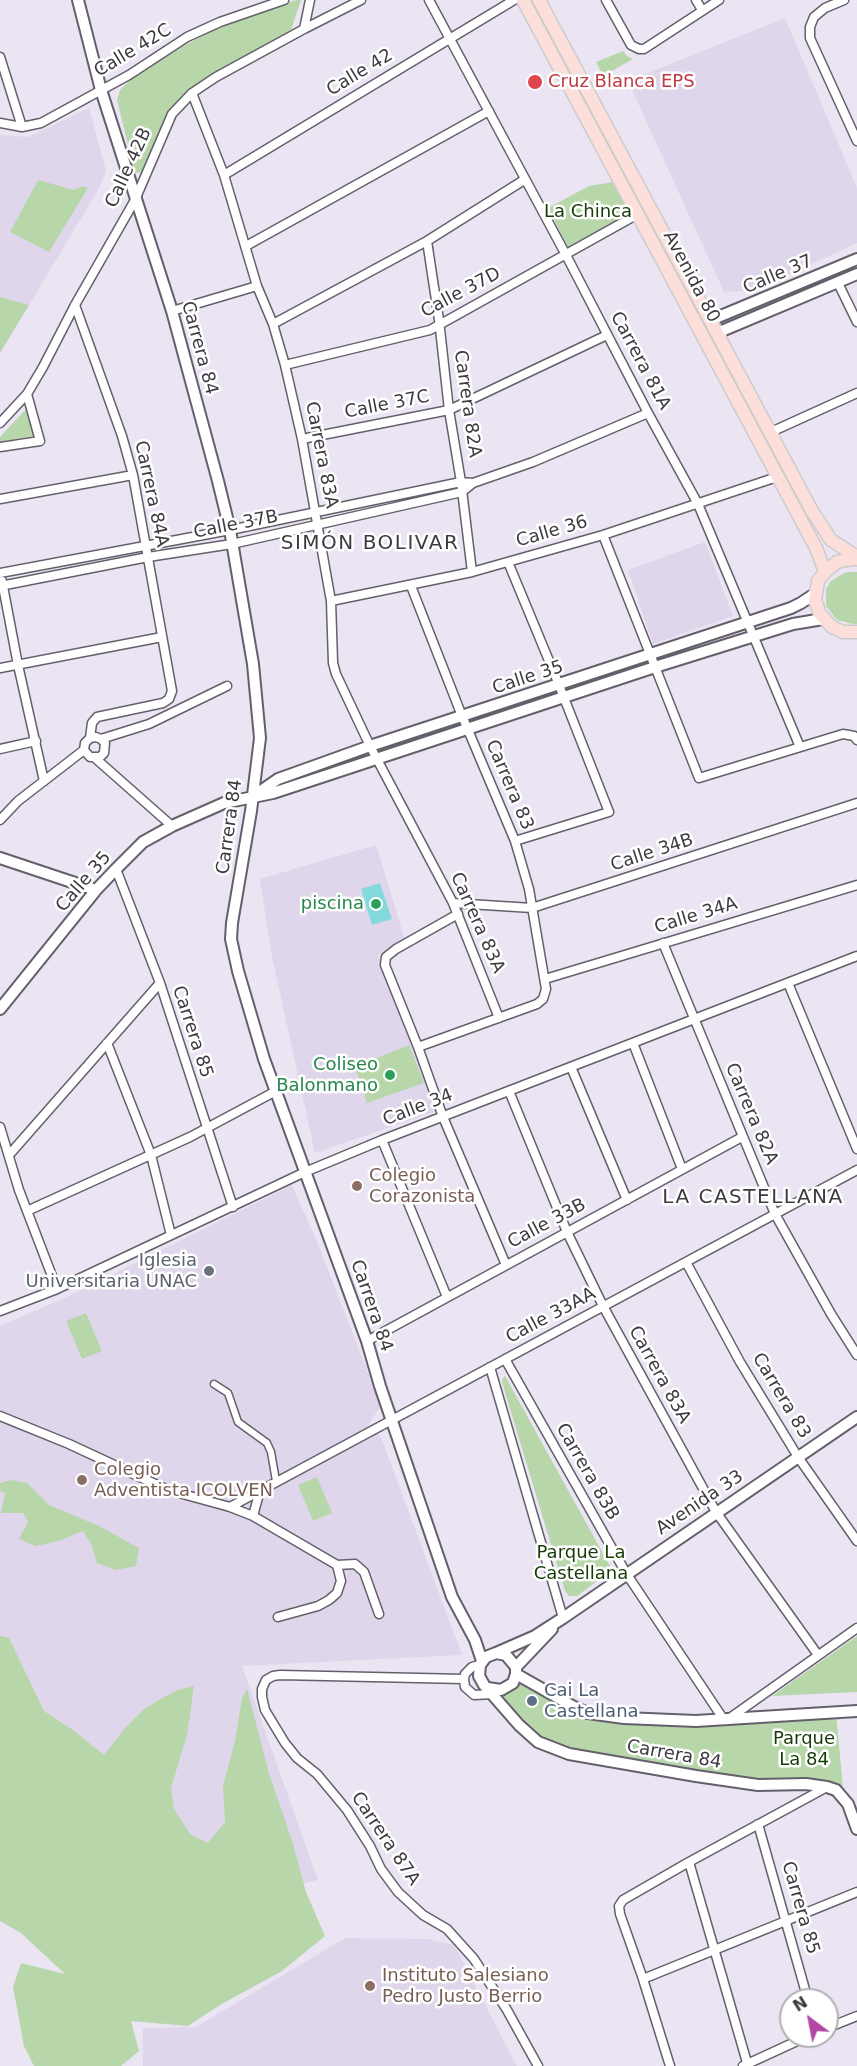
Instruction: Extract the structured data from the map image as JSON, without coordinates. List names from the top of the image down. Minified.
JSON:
{"streets":{"main road":["Avenida 80"],"street":["Calle 42C","Calle 42","Calle 42B","Calle 37","Calle 37D","Carrera 84","Carrera 81A","Carrera 82A","Calle 37C","Carrera 83A","Carrera 84A","Calle 37B","Calle 36","Calle 35","Carrera 83","Calle 34B","Calle 34A","Carrera 85","Calle 34","Calle 33B","Calle 33AA","Carrera 83B","Avenida 33","Carrera 87A"]},"crossings":[["Calle 42C","Carrera 84"],["Calle 42","Carrera 81A"],["Calle 42","Carrera 83A"],["Calle 42B","Carrera 84"],["Calle 42B","Carrera 83A"],["Calle 42B","Carrera 84A"],["Calle 37","Avenida 80"],["Avenida 80","Calle 37D"],["Avenida 80","Calle 36"],["Calle 37D","Carrera 81A"],["Calle 37D","Carrera 82A"],["Calle 37D","Carrera 83A"],["Carrera 84","Calle 37B"],["Carrera 84","Calle 35"],["Carrera 84","Calle 34"],["Carrera 84","Calle 33B"],["Carrera 84","Calle 33AA"],["Carrera 84","Carrera 83B"],["Carrera 84","Avenida 33"],["Carrera 81A","Calle 37C"],["Carrera 81A","Calle 37B"],["Carrera 81A","Calle 36"],["Carrera 81A","Calle 35"],["Carrera 82A","Calle 37C"],["Carrera 82A","Calle 37B"],["Carrera 82A","Calle 36"],["Carrera 82A","Calle 34A"],["Carrera 82A","Calle 34"],["Carrera 82A","Calle 33B"],["Carrera 82A","Calle 33AA"],["Calle 37C","Carrera 83A"],["Carrera 83A","Calle 37B"],["Carrera 83A","Calle 36"],["Carrera 83A","Calle 35"],["Carrera 83A","Carrera 83"],["Carrera 83A","Calle 34B"],["Carrera 83A","Calle 34"],["Carrera 83A","Calle 33B"],["Carrera 83A","Calle 33AA"],["Carrera 83A","Avenida 33"],["Carrera 84A","Calle 37B"],["Calle 36","Carrera 83"],["Calle 35","Carrera 83"],["Calle 35","Carrera 85"],["Carrera 83","Calle 34B"],["Carrera 83","Calle 34A"],["Carrera 83","Calle 33AA"],["Carrera 83","Avenida 33"],["Carrera 85","Calle 34"],["Calle 33AA","Carrera 83B"],["Carrera 83B","Avenida 33"]],"districts":["SIMÓN BOLIVAR","LA CASTELLANA"],"parks":["La Chinca","Parque La Castellana","Parque La 84"],"places":["Cruz Blanca EPS","piscina","Coliseo Balonmano","Colegio Corazonista","Iglesia Universitaria UNAC","Colegio Adventista ICOLVEN","Cai La Castellana","Instituto Salesiano Pedro Justo Berrio"],"north":"top left"}
